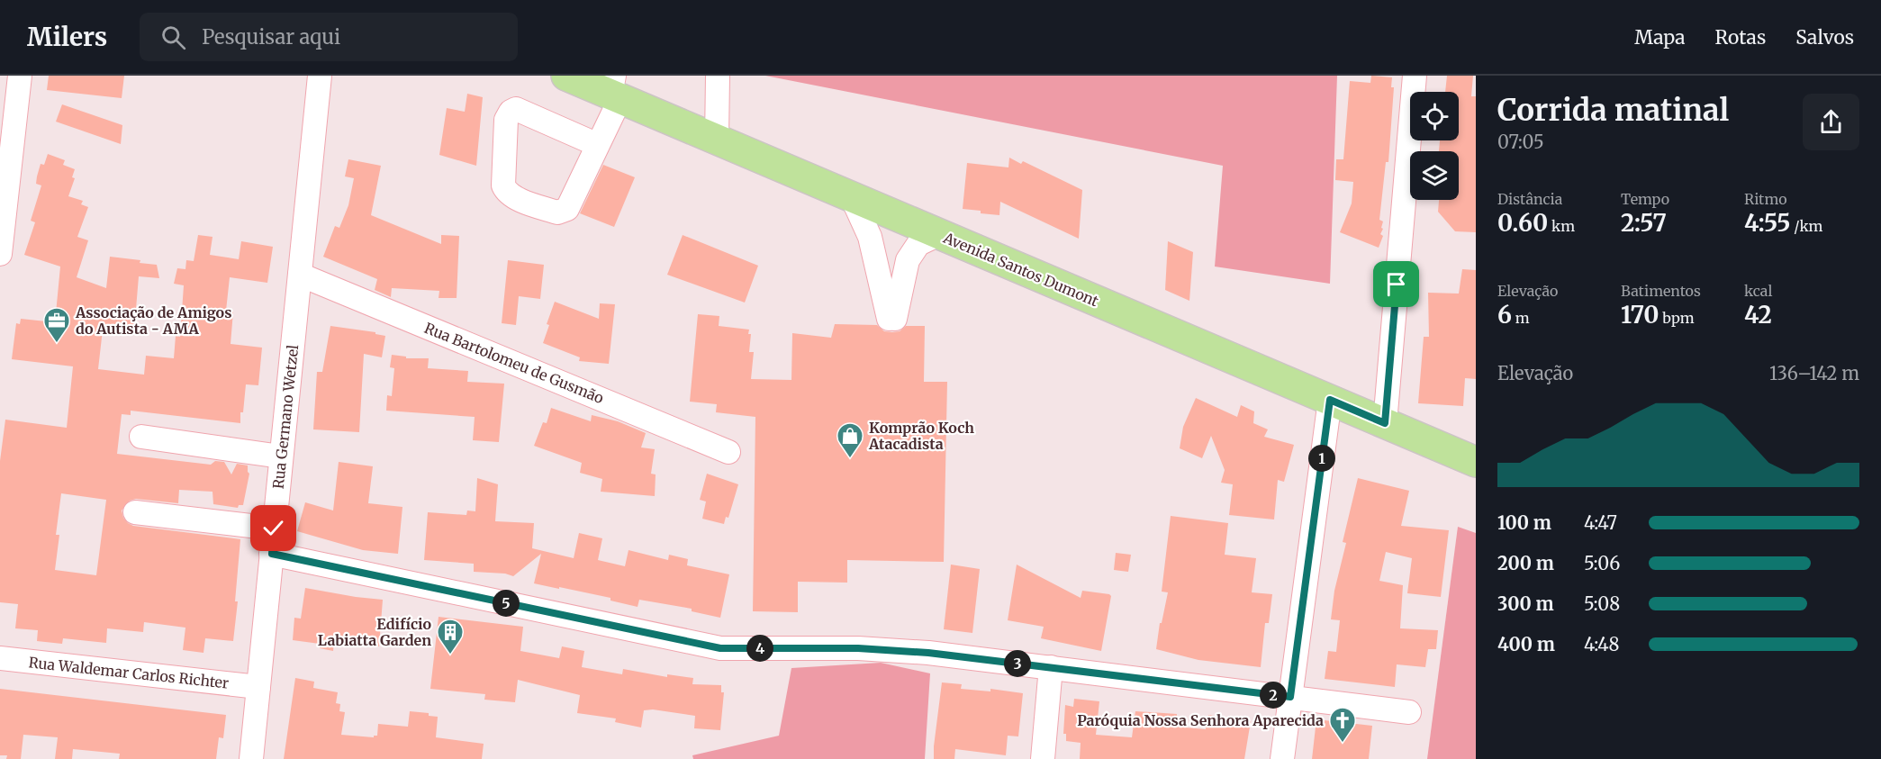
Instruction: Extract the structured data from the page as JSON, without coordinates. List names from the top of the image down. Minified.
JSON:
{"streets":{"main road":["Avenida Santos Dumont"],"street":["Rua Bartolomeu de Gusmão","Rua Germano Wetzel","Rua Waldemar Carlos Richter"]},"crossings":[["Rua Bartolomeu de Gusmão","Rua Germano Wetzel"],["Rua Germano Wetzel","Rua Waldemar Carlos Richter"]],"places":{"office":["Associação de Amigos do Autista - AMA"],"shop":["Komprão Koch Atacadista"],"building":["Edifício Labiatta Garden"],"church":["Paróquia Nossa Senhora Aparecida"]},"page":{"header":"Milers","search":"Pesquisar aqui","nav":["Mapa","Rotas","Salvos"],"heading":["Corrida matinal","07:05"],"stats":[["Distância","0.60 km"],["Tempo","2:57"],["Ritmo","4:55 /km"],["Elevação","6 m"],["Batimentos","170 bpm"],["kcal","42"]],"chart":["Elevação","136–142 m"],"pins":["1","5","4","3","2"],"list":[{"name":"100 m","note":"4:47"},{"name":"200 m","note":"5:06"},{"name":"300 m","note":"5:08"},{"name":"400 m","note":"4:48"}]}}
